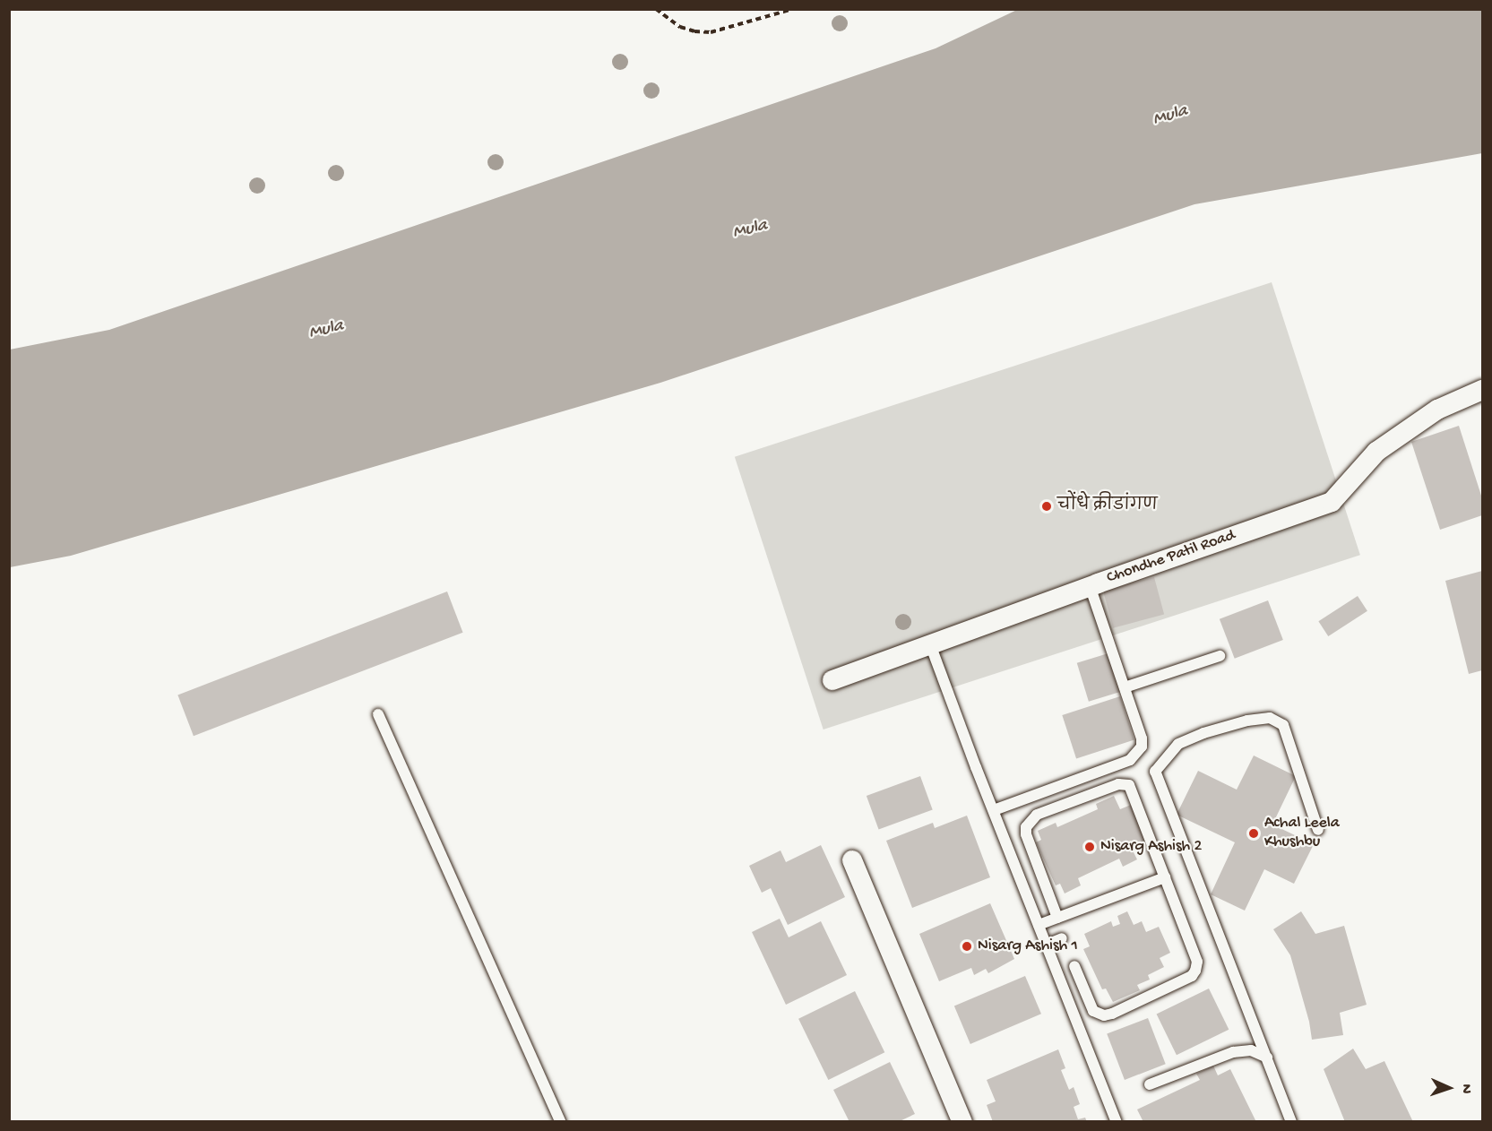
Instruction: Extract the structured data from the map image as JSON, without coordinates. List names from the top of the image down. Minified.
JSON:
{"streets":{"street":["Chondhe Patil Road"]},"water":["Mula"],"places":["चोंधे क्रीडांगण","Achal Leela Khushbu","Nisarg Ashish 2","Nisarg Ashish 1"],"north":"right"}
